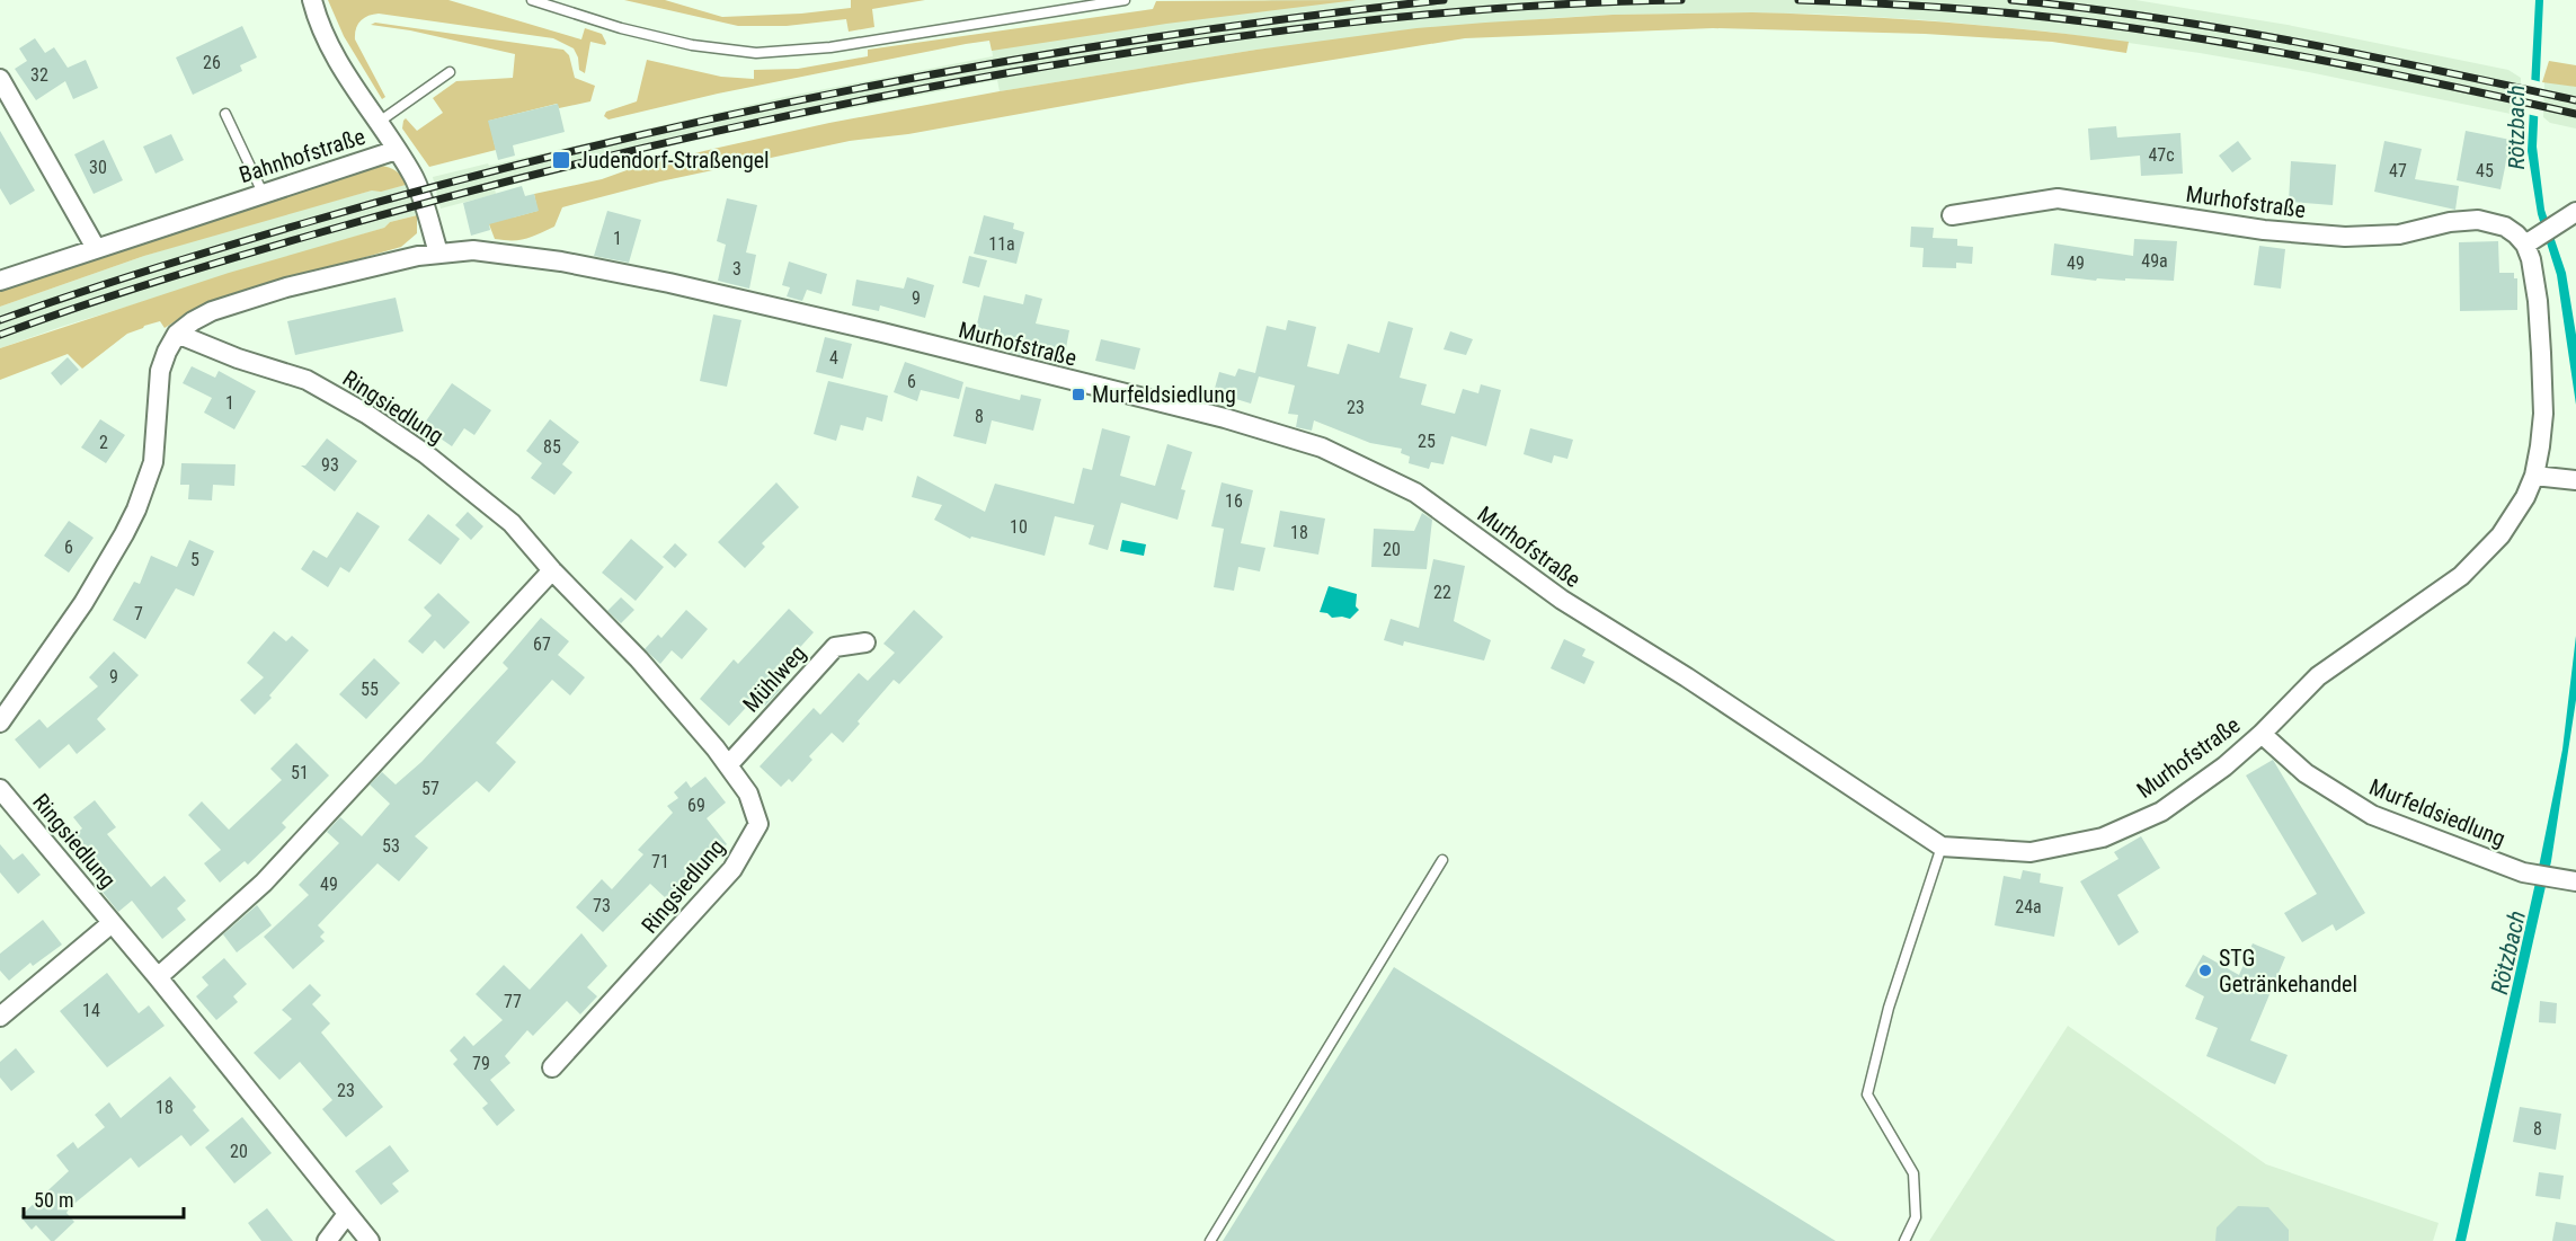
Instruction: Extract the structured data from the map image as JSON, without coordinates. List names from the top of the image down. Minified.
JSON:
{"streets":{"street":["Bahnhofstraße","Murhofstraße","Ringsiedlung","Mühlweg","Murfeldsiedlung"]},"crossings":[["Murhofstraße","Murfeldsiedlung"],["Ringsiedlung","Mühlweg"]],"water":["Rötzbach"],"places":{"transit":["Judendorf-Straßengel","Murfeldsiedlung"],"other":["STG Getränkehandel"]},"house_numbers":["26","32","47c","30","47","45","1","11a","49a","49","3","9","4","6","1","23","8","25","2","85","93","16","10","18","6","20","5","22","7","67","9","55","51","57","69","53","71","49","73","24a","77","14","79","23","18","8","20"],"scale_bar":"50 m"}
